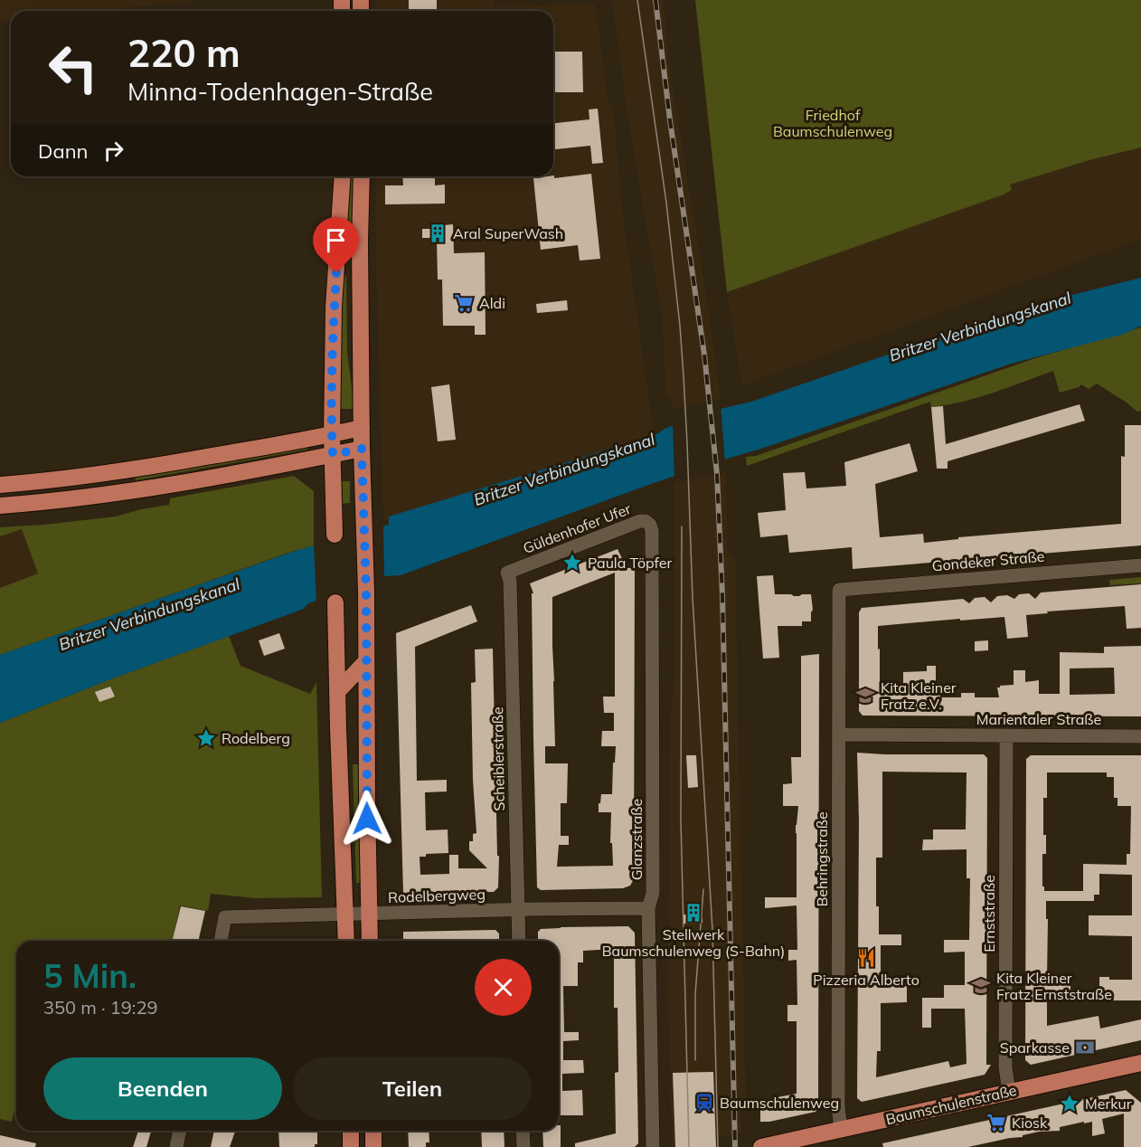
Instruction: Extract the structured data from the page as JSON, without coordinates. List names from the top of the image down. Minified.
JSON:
{"streets":{"main road":["Baumschulenstraße"],"street":["Güldenhofer Ufer","Gondeker Straße","Marientaler Straße","Scheiblerstraße","Glanzstraße","Behringstraße","Rodelbergweg","Ernststraße"]},"crossings":[["Güldenhofer Ufer","Scheiblerstraße"],["Güldenhofer Ufer","Glanzstraße"],["Gondeker Straße","Behringstraße"],["Marientaler Straße","Behringstraße"],["Marientaler Straße","Ernststraße"],["Scheiblerstraße","Rodelbergweg"],["Glanzstraße","Rodelbergweg"],["Behringstraße","Baumschulenstraße"],["Ernststraße","Baumschulenstraße"]],"water":["Britzer Verbindungskanal"],"parks":["Friedhof Baumschulenweg"],"places":{"building":["Aral SuperWash","Stellwerk Baumschulenweg (S-Bahn)"],"supermarket":["Aldi","Kiosk"],"place":["Paula Töpfer","Rodelberg","Merkur"],"school or university":["Kita Kleiner Fratz e.V.","Kita Kleiner Fratz Ernststraße"],"restaurant":["Pizzeria Alberto"],"bank":["Sparkasse"],"station":["Baumschulenweg"]},"page":{"turn":["220 m","Minna-Todenhagen-Straße"],"then":"Dann","heading":["5 Min.","350 m · 19:29"],"buttons":["Beenden","Teilen"]}}
